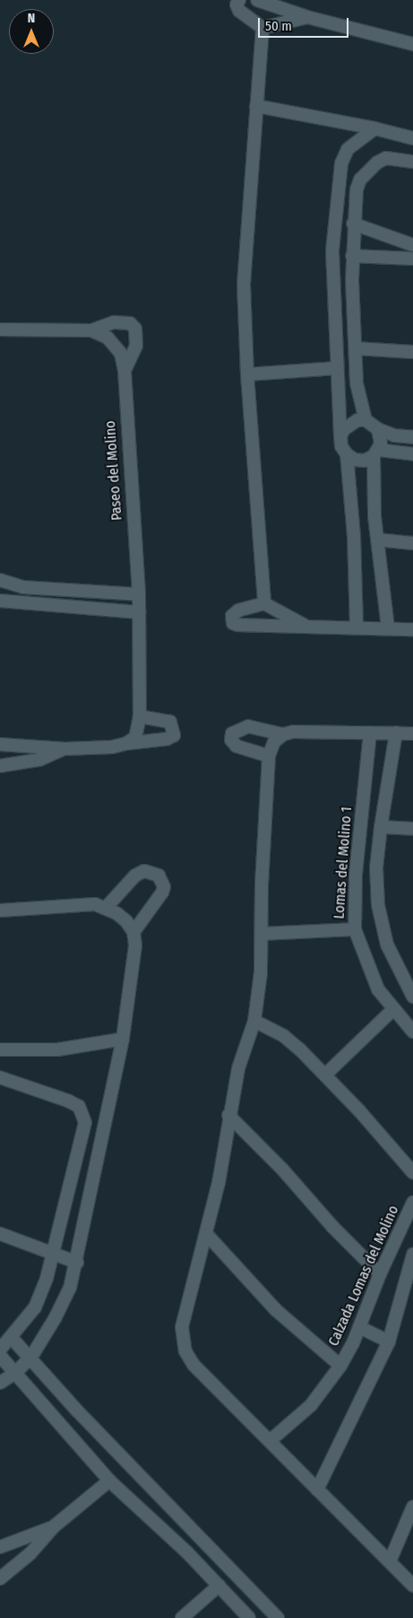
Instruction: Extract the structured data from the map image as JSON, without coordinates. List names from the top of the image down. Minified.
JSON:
{"streets":{"street":["Paseo del Molino","Lomas del Molino 1","Calzada Lomas del Molino"]},"scale_bar":"50 m","north":"top"}
